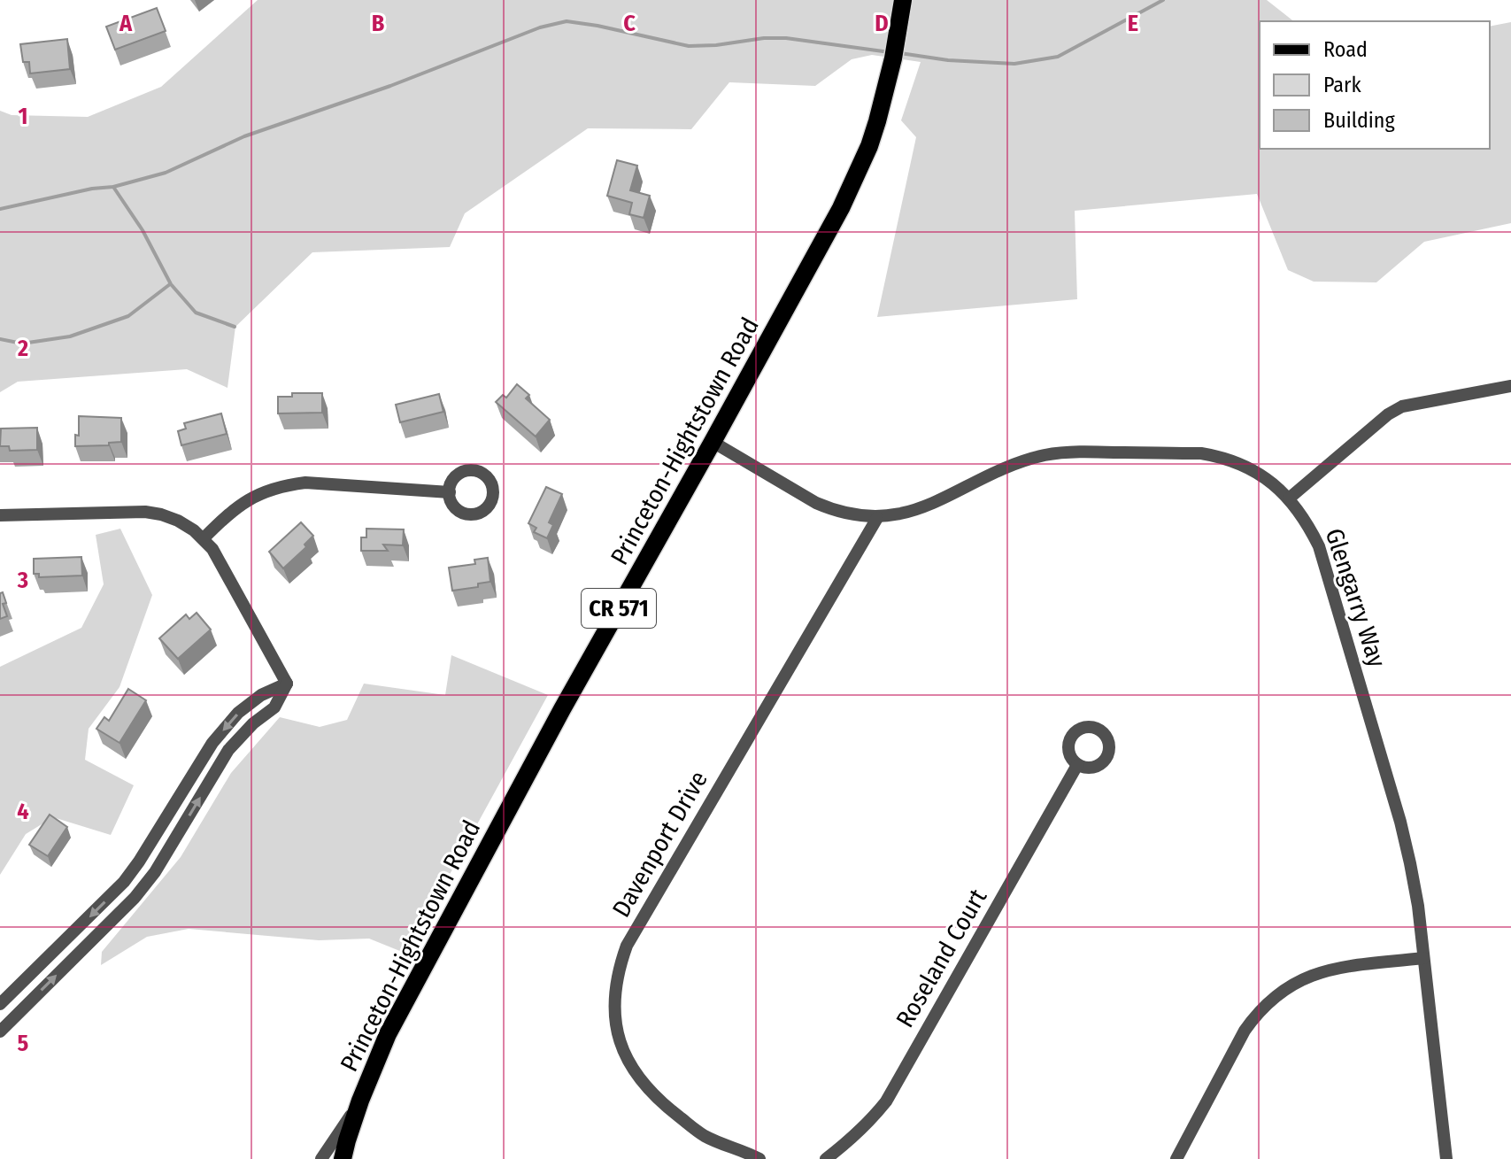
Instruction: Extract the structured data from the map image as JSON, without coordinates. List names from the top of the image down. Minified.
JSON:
{"streets":{"main road":["Princeton-Hightstown Road","CR 571"],"street":["Glengarry Way","Davenport Drive","Roseland Court"]},"crossings":[["Princeton-Hightstown Road","Glengarry Way"],["Glengarry Way","Davenport Drive"]],"legend":["Road","Park","Building"],"grid":{"columns":["A","B","C","D","E"],"rows":["1","2","3","4","5"]}}
